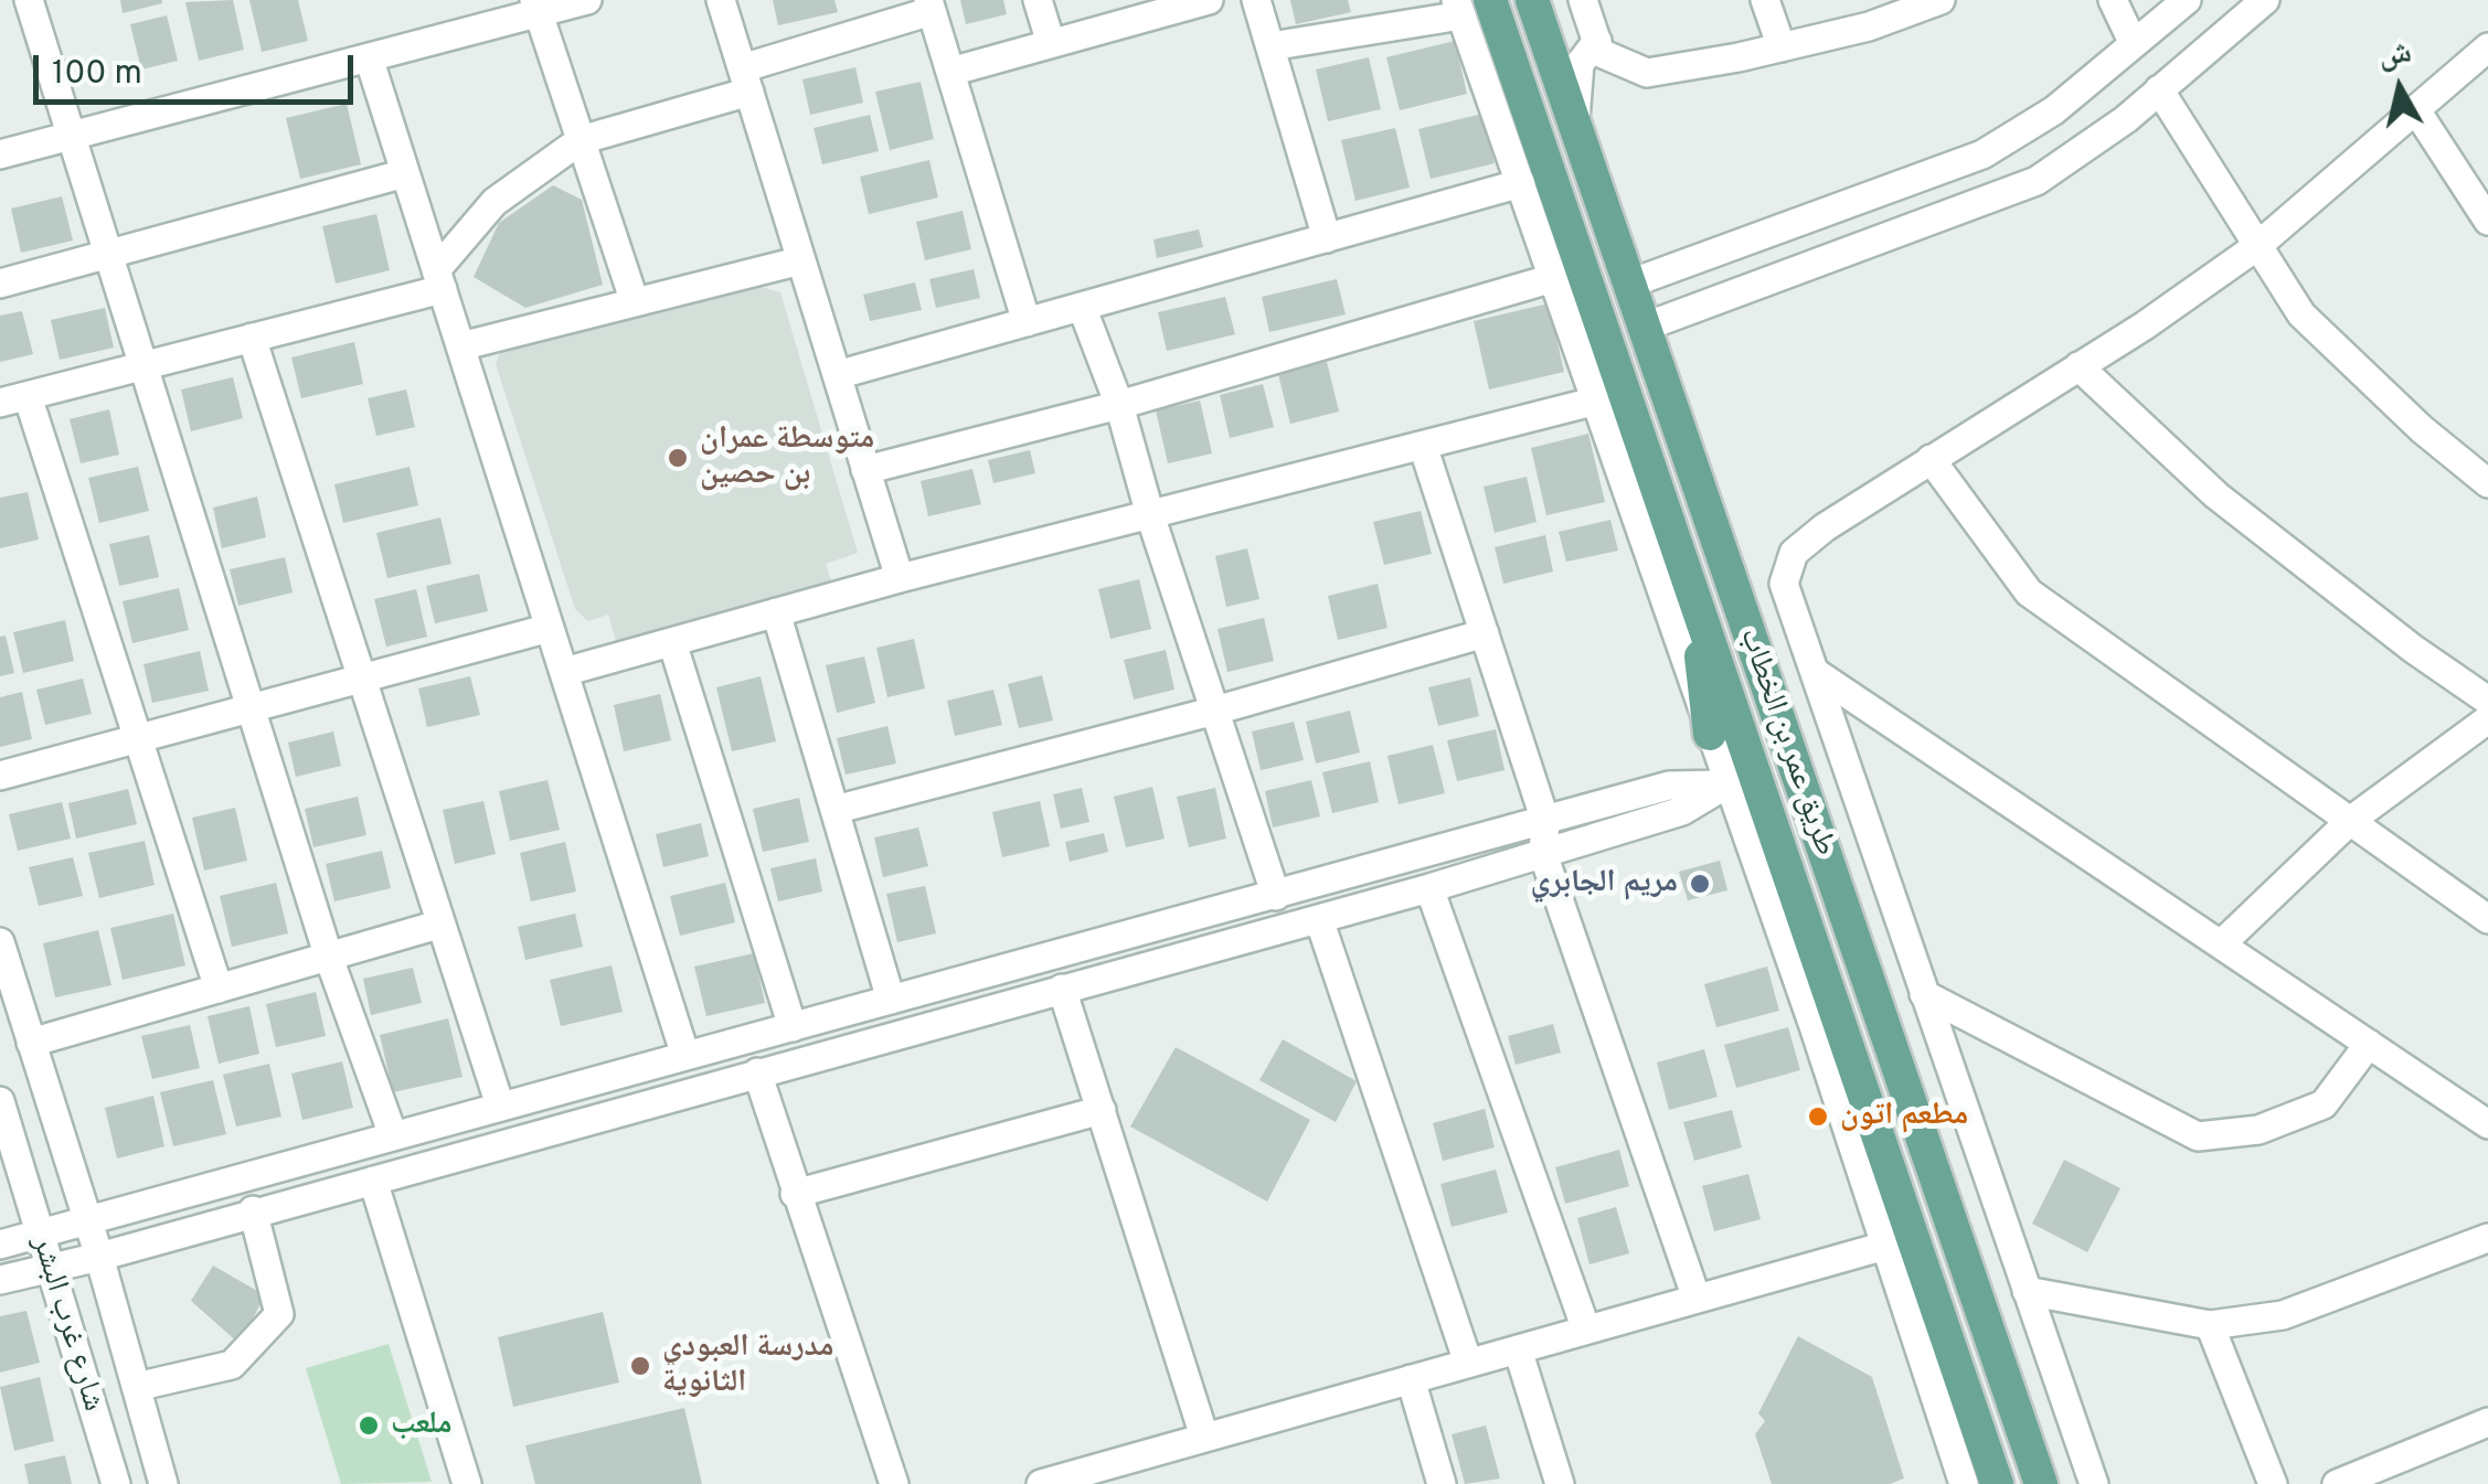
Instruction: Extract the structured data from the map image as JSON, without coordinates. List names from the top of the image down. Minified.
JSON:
{"streets":{"main road":["طريق عمر بن الخطاب"],"street":["شارع غرب البشر"]},"places":["متوسطة عمران بن حصين","مريم الجابري","مطعم اتون","مدرسة العبودي الثانوية","ملعب"],"scale_bar":"100 m","north":"top"}
